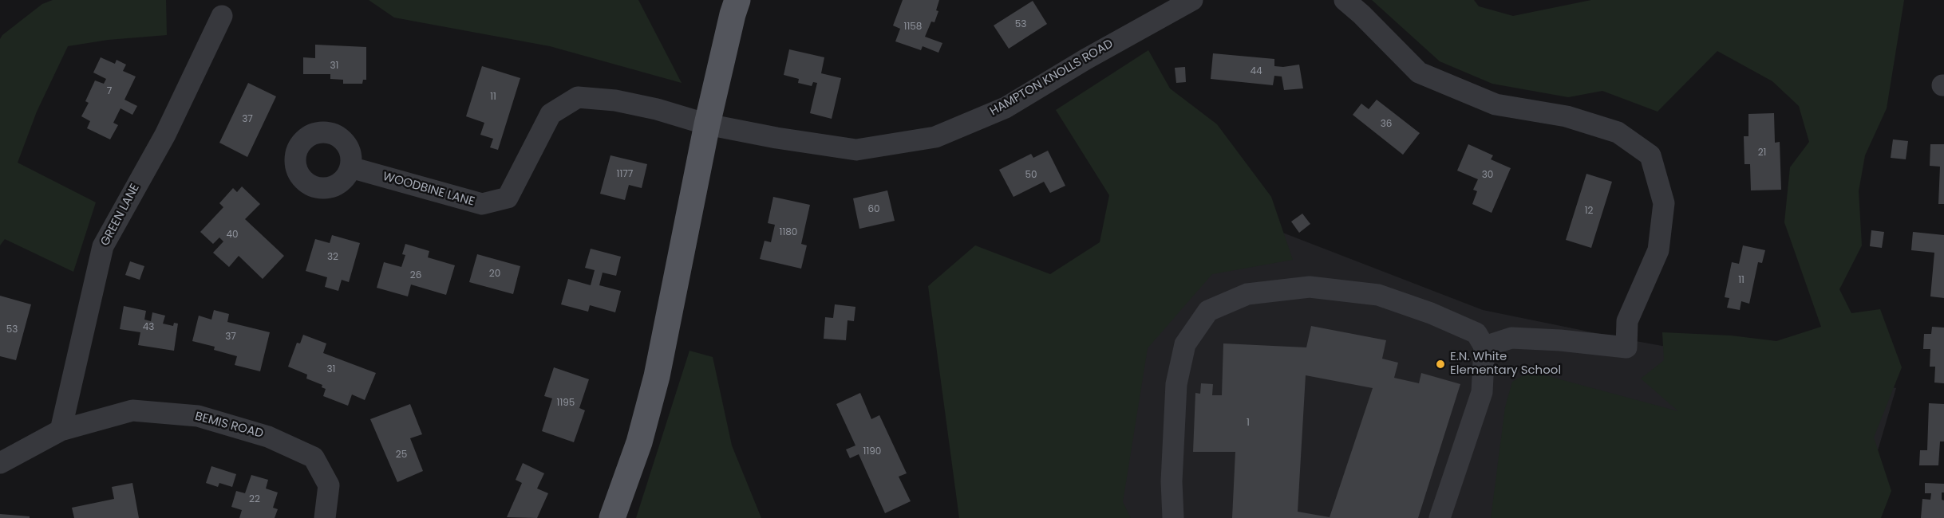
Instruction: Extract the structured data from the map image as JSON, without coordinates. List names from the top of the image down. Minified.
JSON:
{"streets":{"street":["HAMPTON KNOLLS ROAD","WOODBINE LANE","GREEN LANE","BEMIS ROAD"]},"crossings":[["HAMPTON KNOLLS ROAD","WOODBINE LANE"],["GREEN LANE","BEMIS ROAD"]],"places":["E.N. White Elementary School"],"house_numbers":["53","1158","31","44","7","11","37","36","21","1177","50","30","60","12","1180","40","32","20","26","11","43","53","37","31","1195","1","1190","25","22"]}
